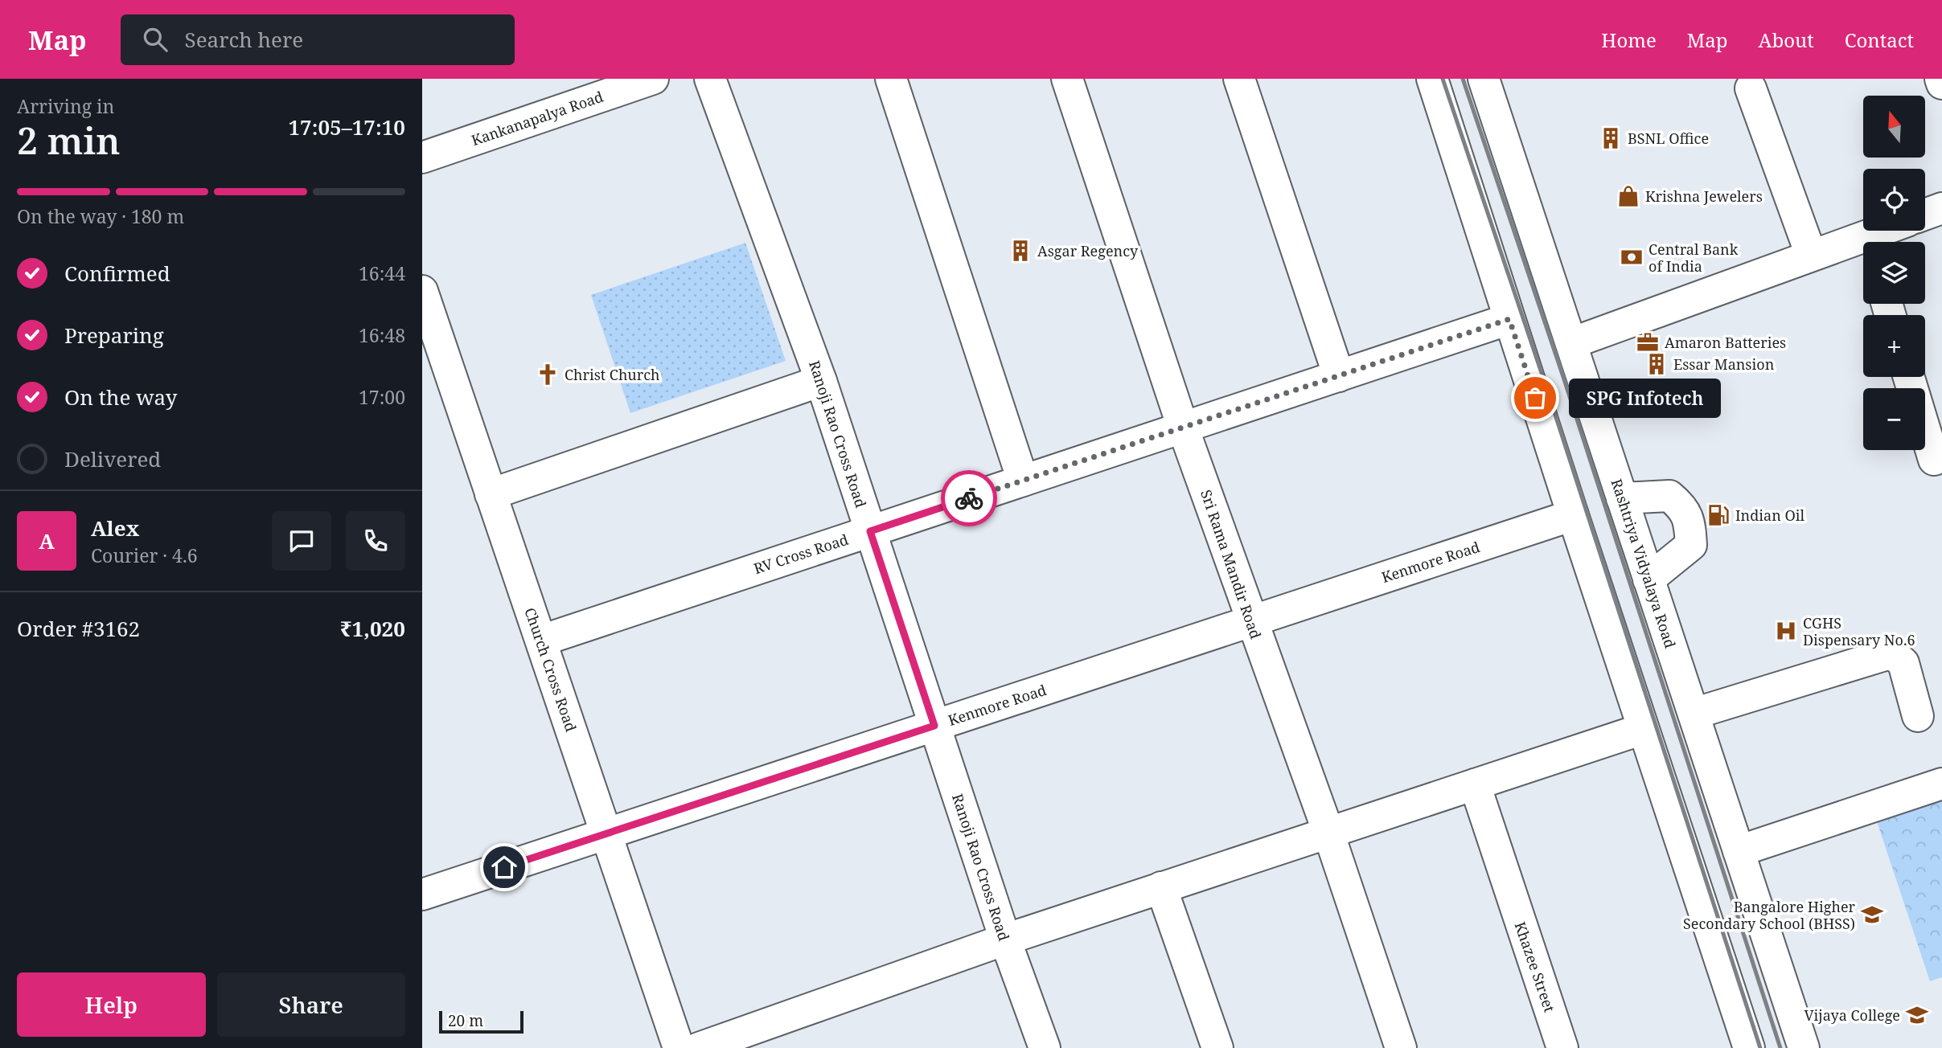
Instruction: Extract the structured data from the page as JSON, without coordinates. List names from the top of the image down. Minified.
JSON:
{"streets":{"street":["Kankanapalya Road","Ranoji Rao Cross Road","RV Cross Road","Kenmore Road","Rashtriya Vidyalaya Road","Sri Rama Mandir Road","Church Cross Road","Khazee Street"]},"crossings":[["Ranoji Rao Cross Road","RV Cross Road"],["Ranoji Rao Cross Road","Kenmore Road"],["RV Cross Road","Sri Rama Mandir Road"],["RV Cross Road","Church Cross Road"],["Kenmore Road","Sri Rama Mandir Road"],["Kenmore Road","Church Cross Road"]],"places":{"building":["BSNL Office","Asgar Regency","Essar Mansion"],"shop":["Krishna Jewelers"],"bank":["Central Bank of India"],"office":["Amaron Batteries"],"church":["Christ Church"],"other":["SPG Infotech"],"fuel station":["Indian Oil"],"hospital":["CGHS Dispensary No.6"],"school or university":["Bangalore Higher Secondary School (BHSS)","Vijaya College"]},"scale_bar":"20 m","north":"top","page":{"header":"Map","search":"Search here","nav":["Home","Map","About","Contact"],"heading":["2 min","Arriving in","17:05–17:10"],"panel":["Alex","Courier · 4.6","Order #3162","₹1,020"],"map_buttons":["+","−"],"bar":"On the way · 180 m","list":[["Confirmed","16:44"],["Preparing","16:48"],["On the way","17:00"],"Delivered"],"bubble":"SPG Infotech","round":"A","buttons":["Help","Share"],"scale":"20 m"}}
